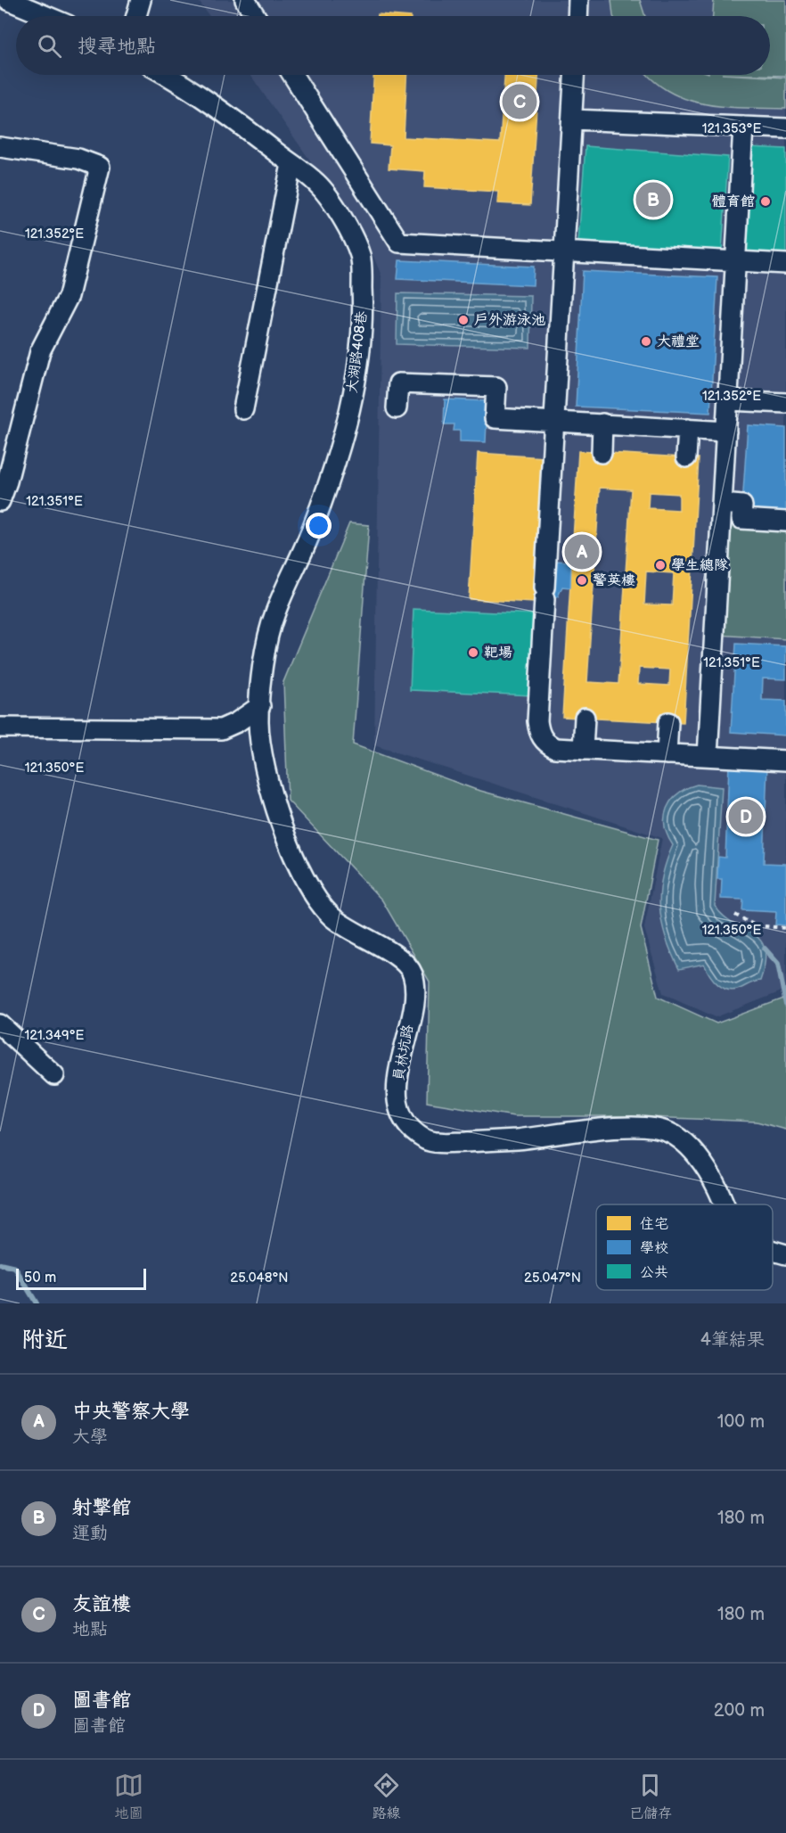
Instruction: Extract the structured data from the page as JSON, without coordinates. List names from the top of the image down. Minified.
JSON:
{"streets":{"street":["大湖路408巷","員林坑路"]},"crossings":[["大湖路408巷","員林坑路"]],"places":["體育館","戶外游泳池","大禮堂","學生總隊","警英樓","靶場"],"legend":["住宅","學校","公共"],"scale_bar":"50 m","page":{"search":"搜尋地點","pins":["C","B","A","D"],"scale":"50 m","heading":["附近","4筆結果"],"list":[{"mark":"A","name":"中央警察大學","note":"大學","value":"100 m"},{"mark":"B","name":"射撃館","note":"運動","value":"180 m"},{"mark":"C","name":"友誼樓","note":"地點","value":"180 m"},{"mark":"D","name":"圖書館","note":"圖書館","value":"200 m"}],"nav":["地圖","路線","已儲存"]},"coordinates":["121.353°E","121.352°E","121.351°E","121.350°E","121.349°E","25.048°N","25.047°N"]}
